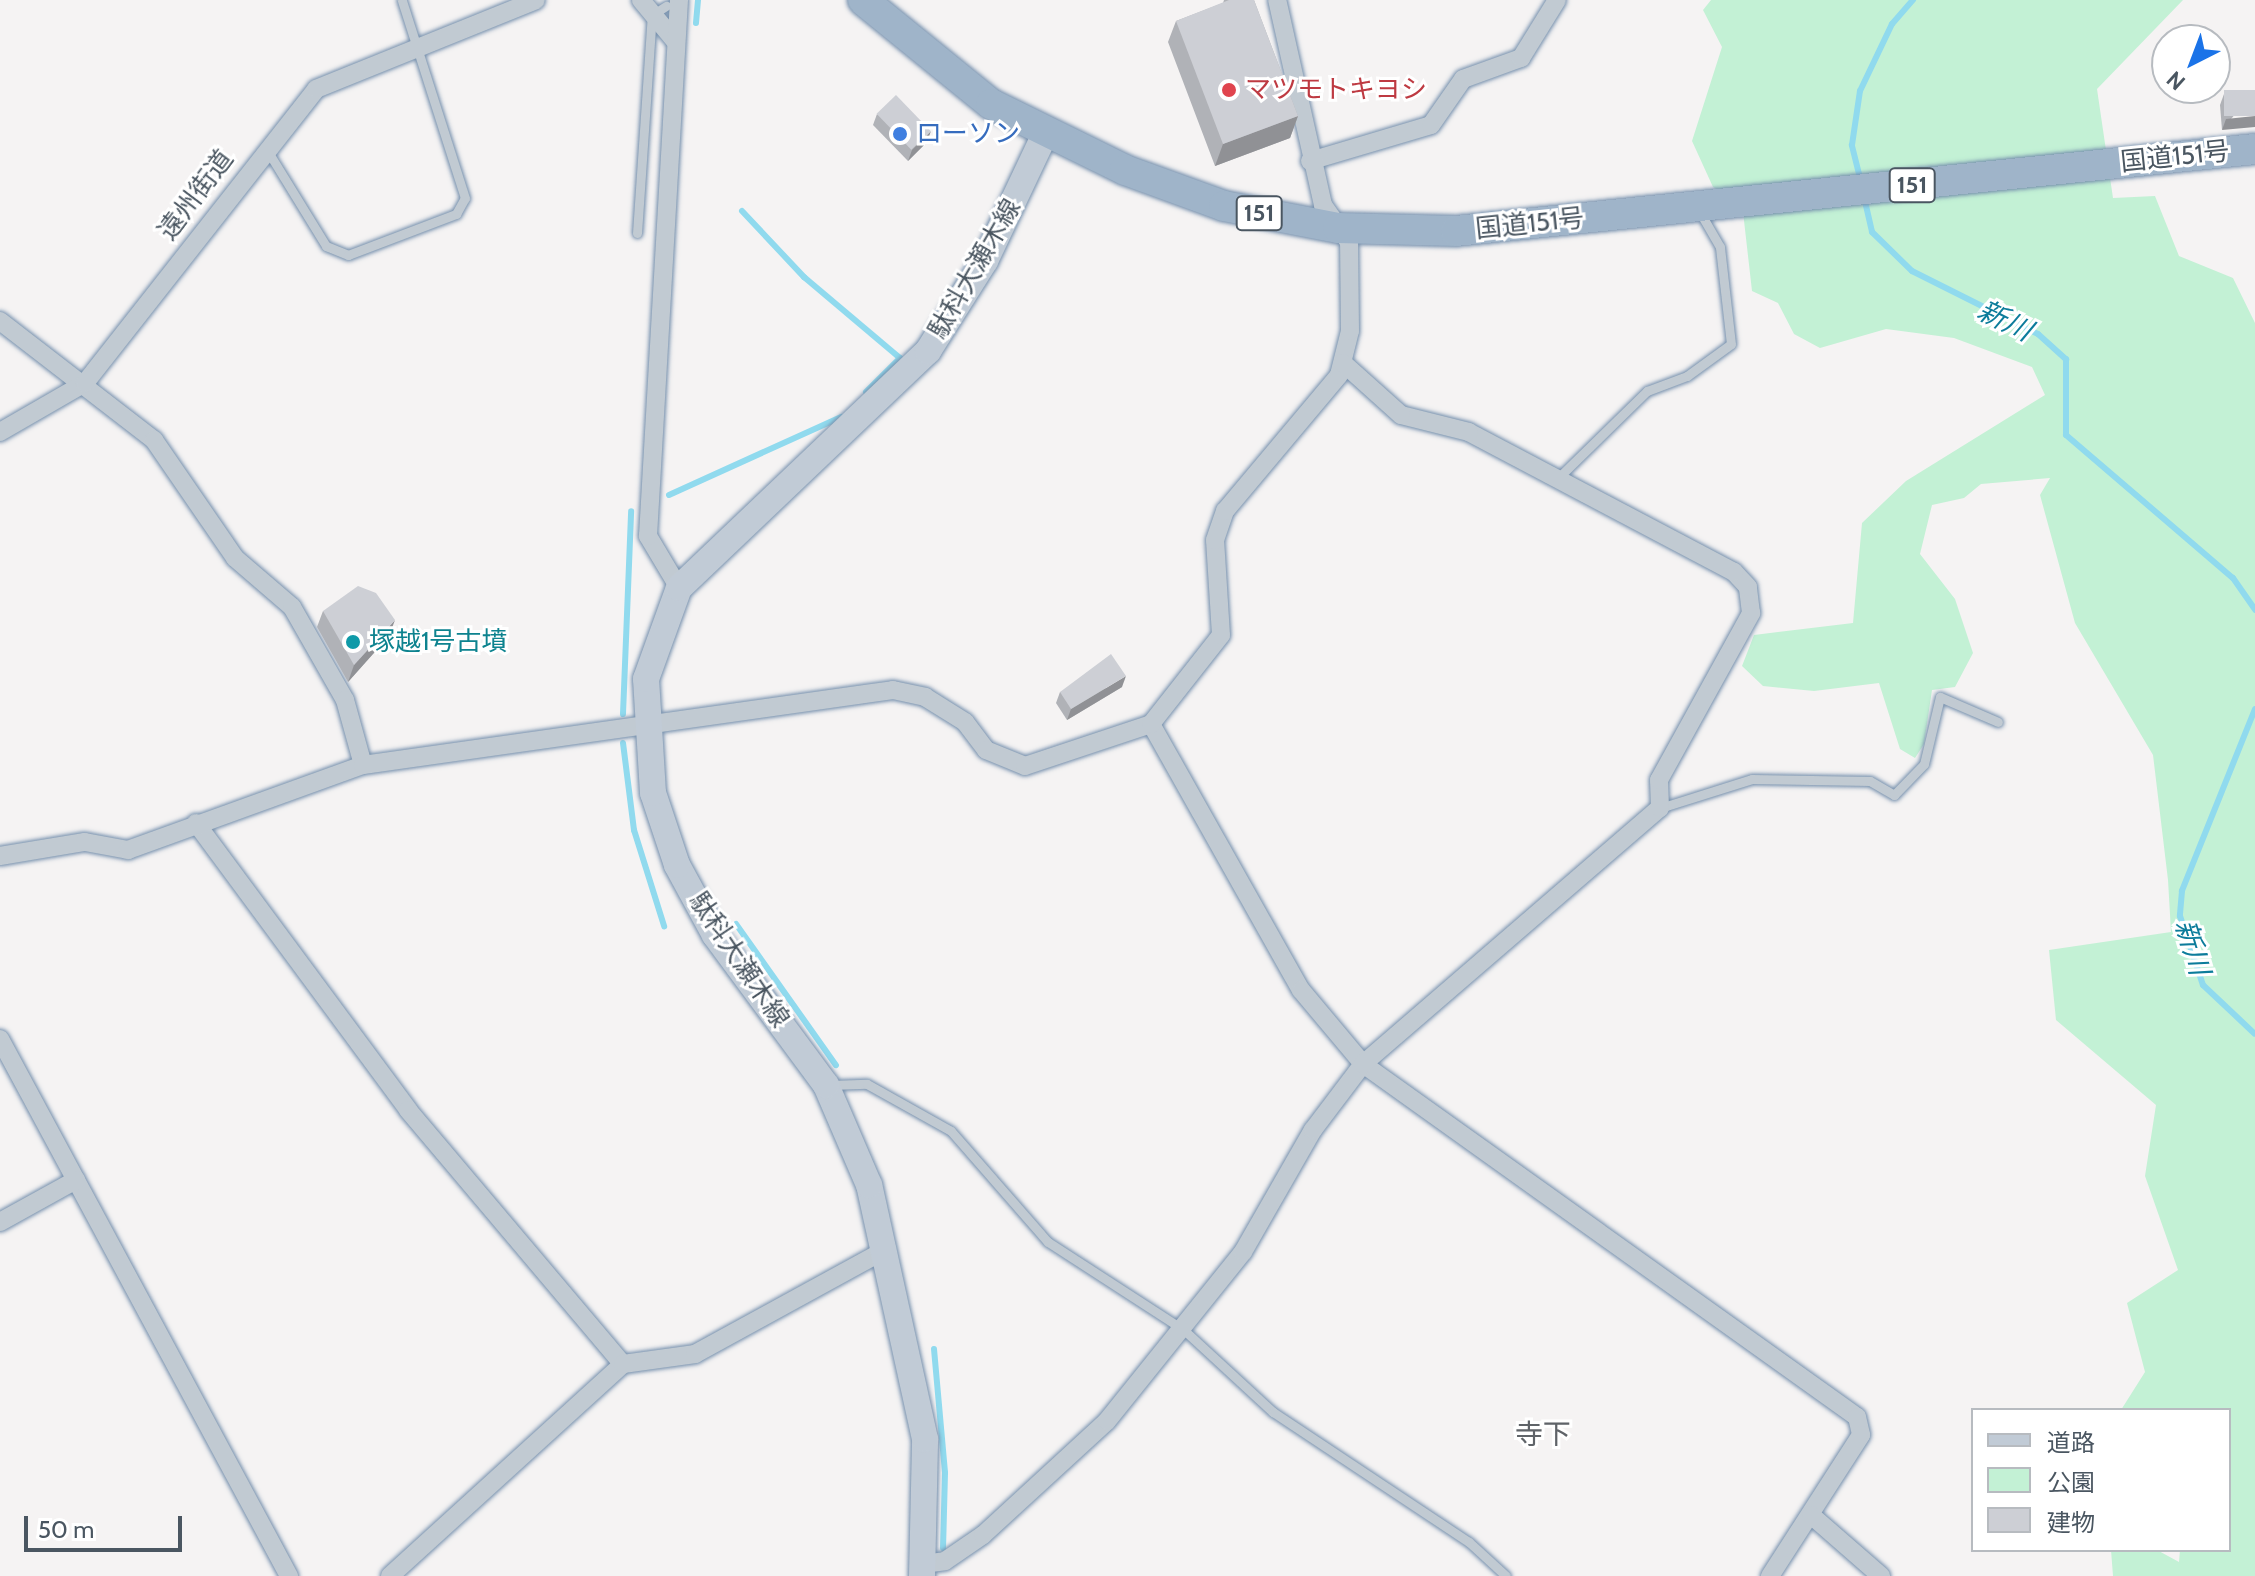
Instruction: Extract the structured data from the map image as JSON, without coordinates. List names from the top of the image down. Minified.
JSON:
{"streets":{"highway":["国道151号","151"],"main road":["駄科大瀬木線"],"street":["遠州街道"]},"crossings":[["国道151号","駄科大瀬木線"]],"districts":["寺下"],"water":["新川"],"places":["マツモトキヨシ","ローソン","塚越1号古墳"],"legend":["道路","公園","建物"],"scale_bar":"50 m","north":"bottom left"}
